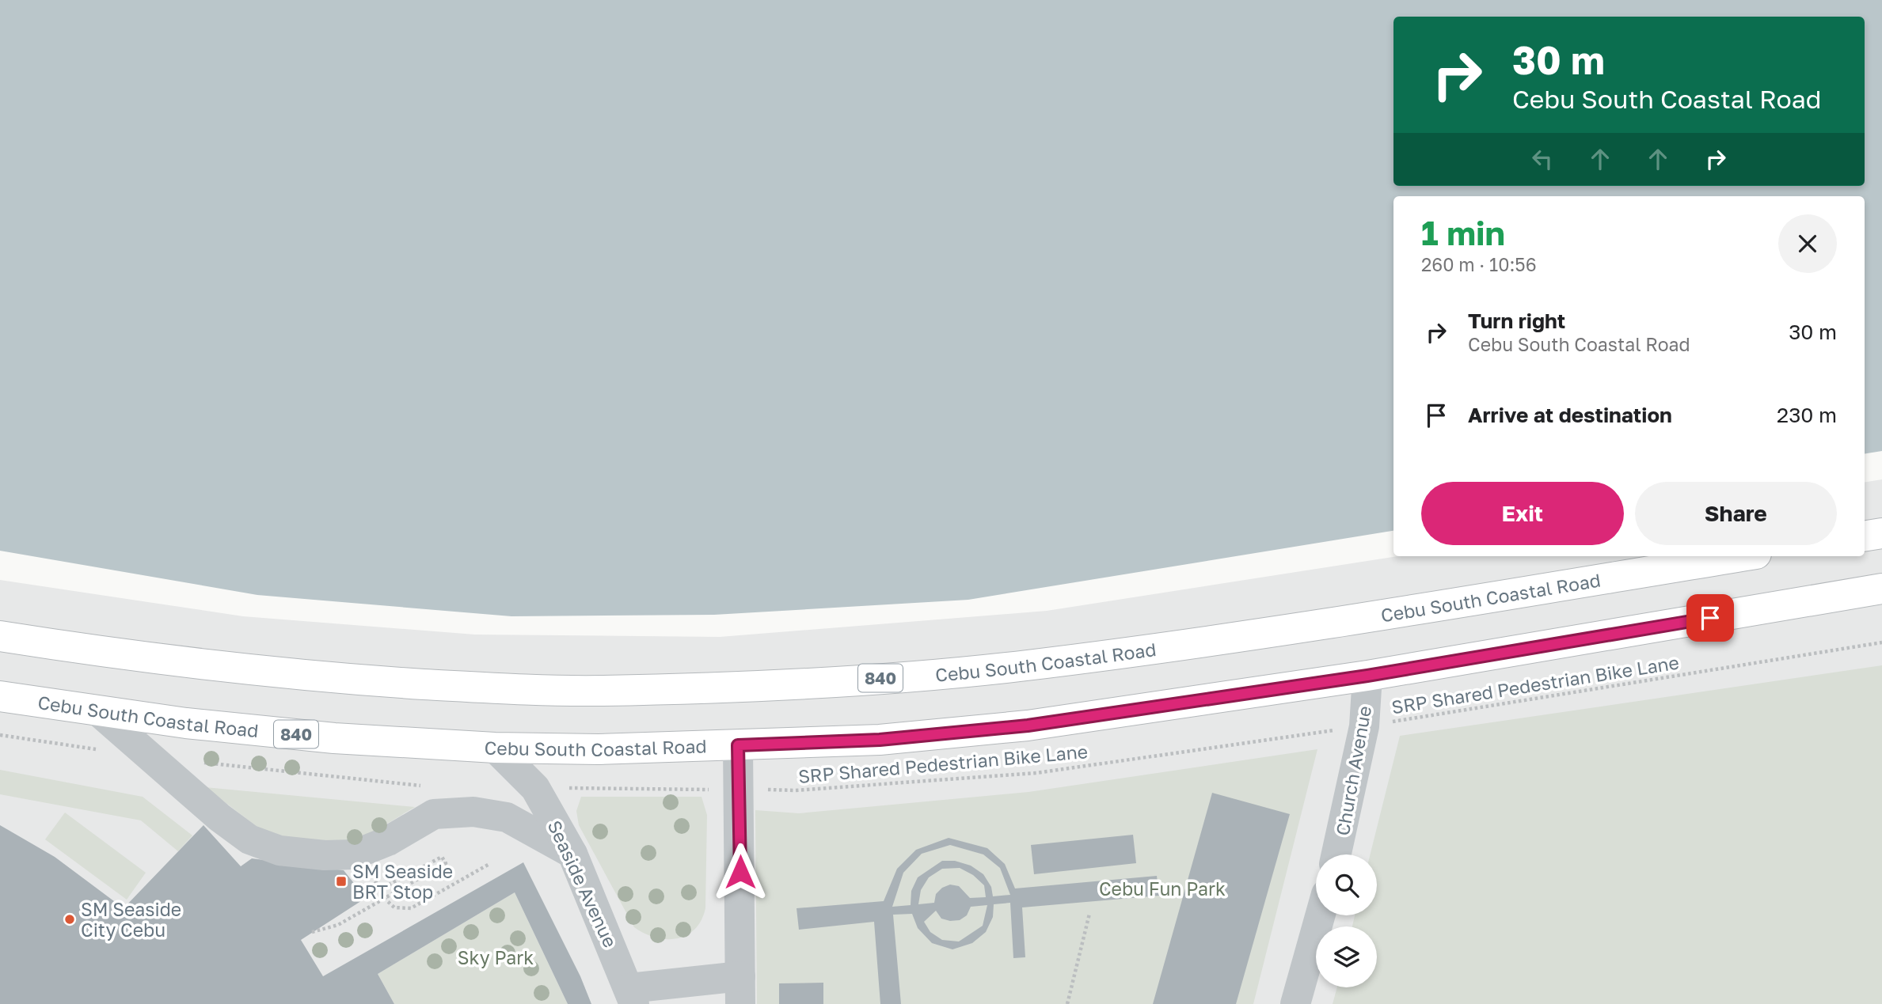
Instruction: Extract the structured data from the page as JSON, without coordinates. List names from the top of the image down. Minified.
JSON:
{"streets":{"highway":["Cebu South Coastal Road","840"],"street":["Church Avenue","Seaside Avenue"],"path":["SRP Shared Pedestrian Bike Lane"]},"crossings":[["Cebu South Coastal Road","Church Avenue"],["Cebu South Coastal Road","Seaside Avenue"],["SRP Shared Pedestrian Bike Lane","Church Avenue"],["SRP Shared Pedestrian Bike Lane","Seaside Avenue"]],"parks":["Cebu Fun Park","Sky Park"],"places":{"transit":["SM Seaside BRT Stop"],"other":["SM Seaside City Cebu"]},"page":{"turn":["30 m","Cebu South Coastal Road"],"heading":["1 min","260 m · 10:56"],"list":[{"name":"Turn right","note":"Cebu South Coastal Road","value":"30 m"},{"name":"Arrive at destination","value":"230 m"}],"buttons":["Exit","Share"]}}
